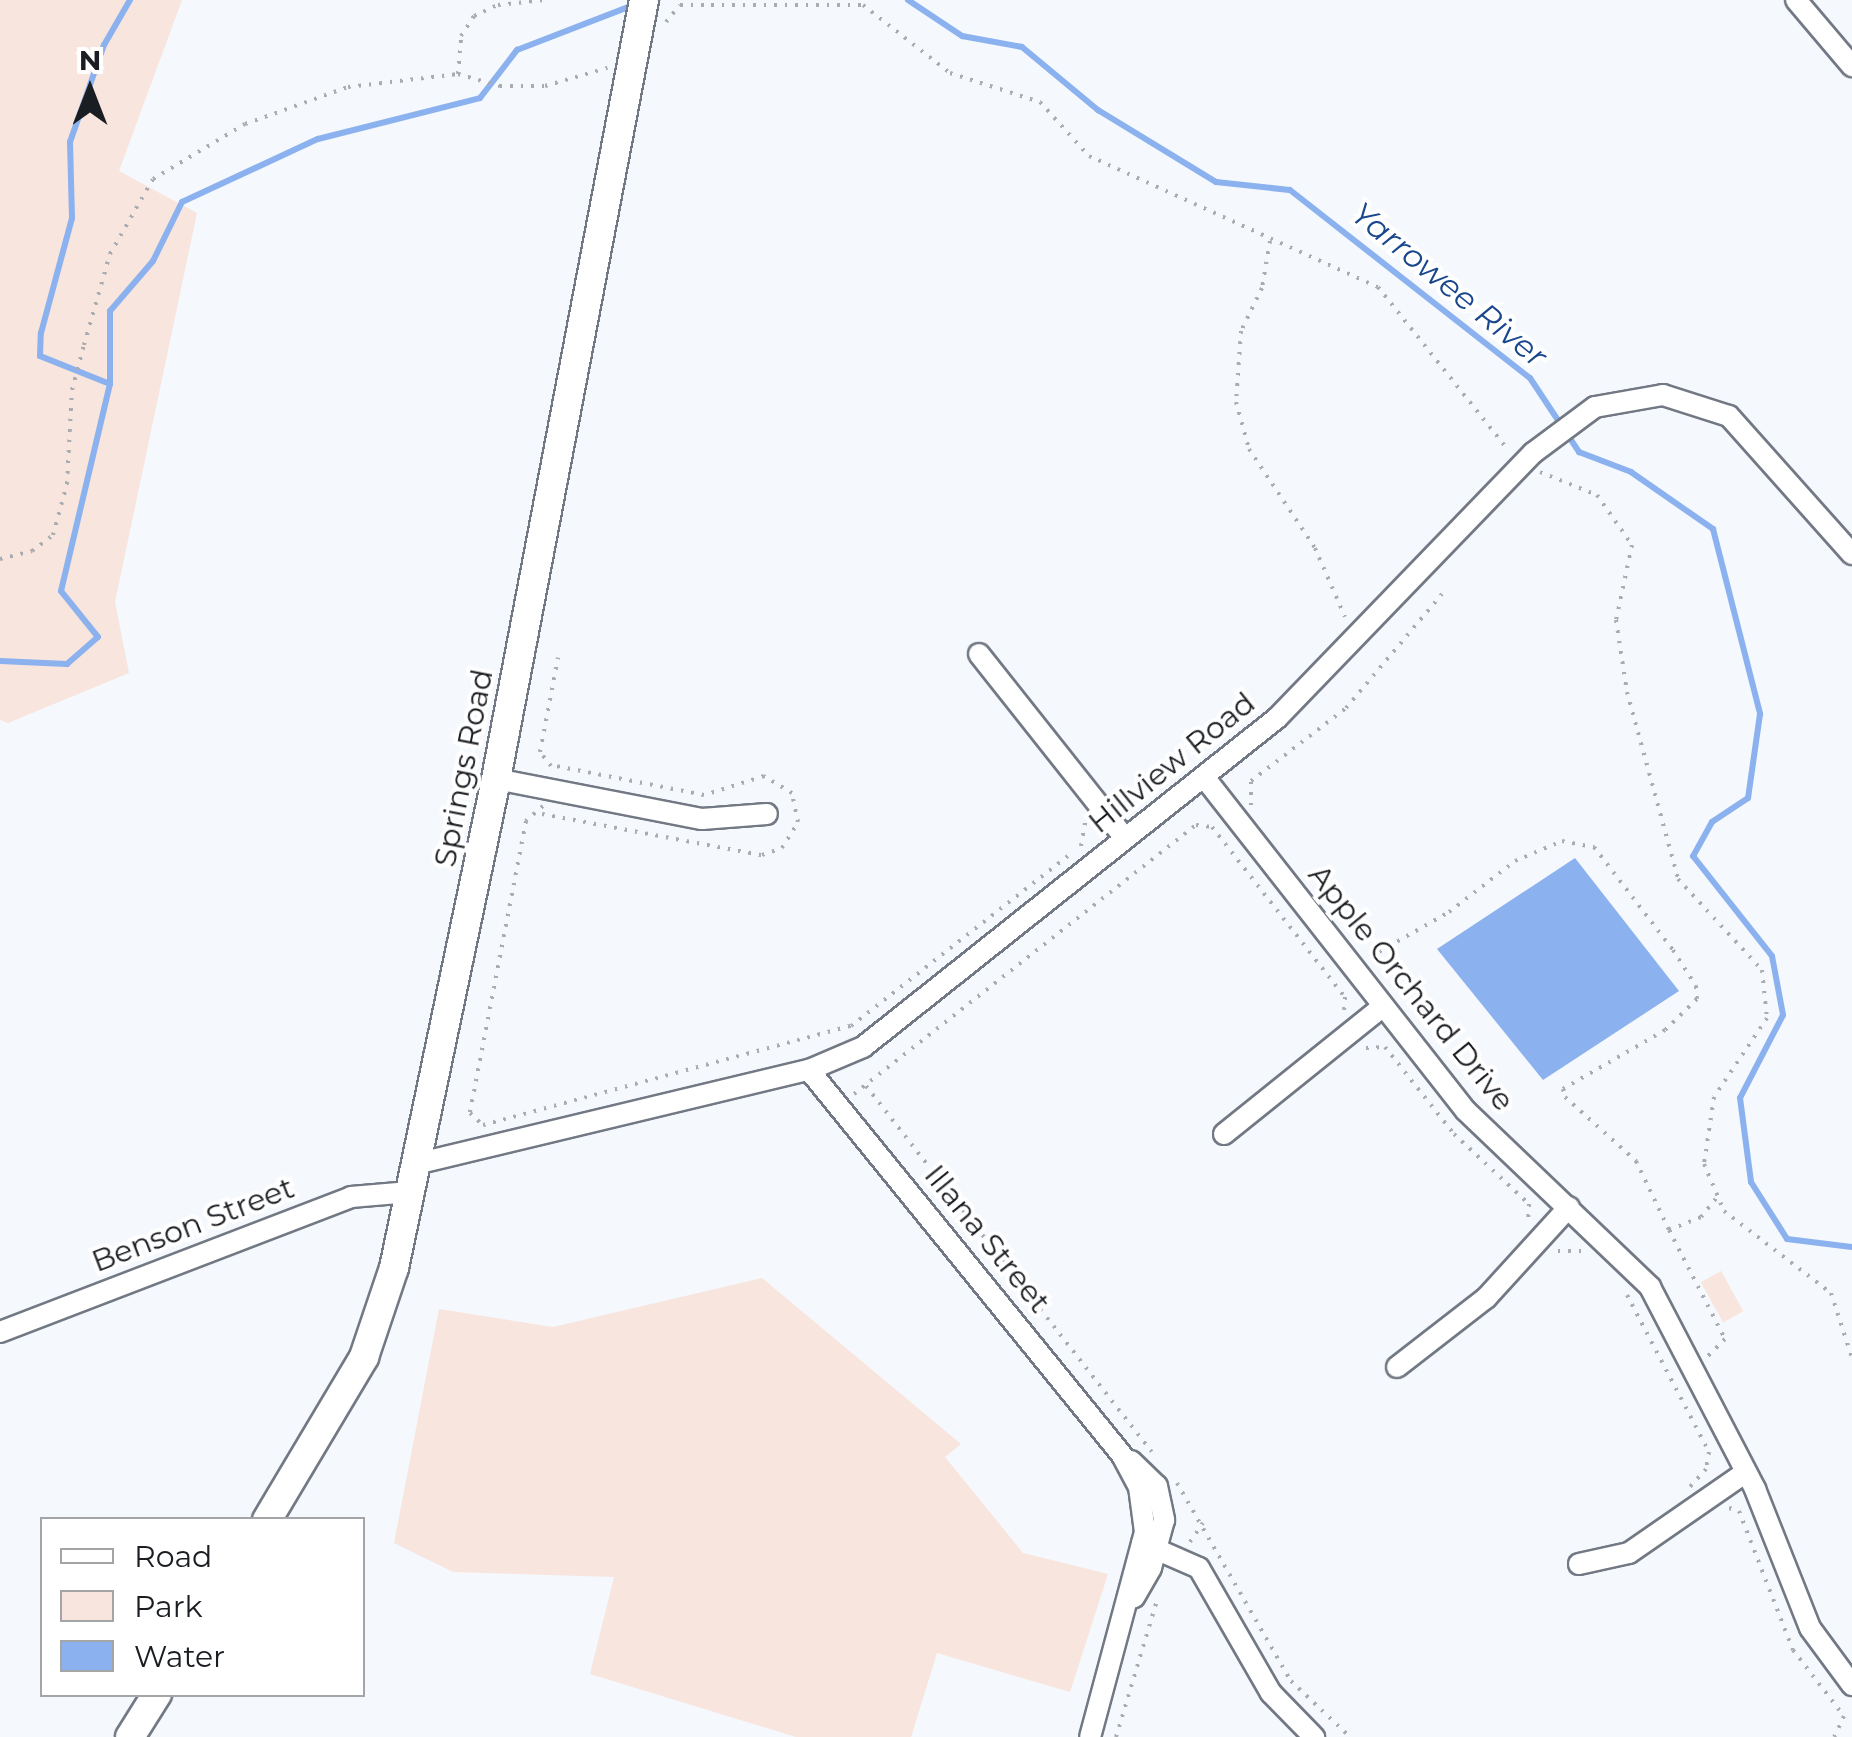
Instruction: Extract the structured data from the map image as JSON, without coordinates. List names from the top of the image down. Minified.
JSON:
{"streets":{"street":["Hillview Road","Springs Road","Apple Orchard Drive","Benson Street","Illana Street"]},"crossings":[["Hillview Road","Springs Road"],["Hillview Road","Apple Orchard Drive"],["Hillview Road","Benson Street"],["Hillview Road","Illana Street"],["Springs Road","Benson Street"]],"water":["Yarrowee River"],"legend":["Road","Park","Water"],"north":"top"}
